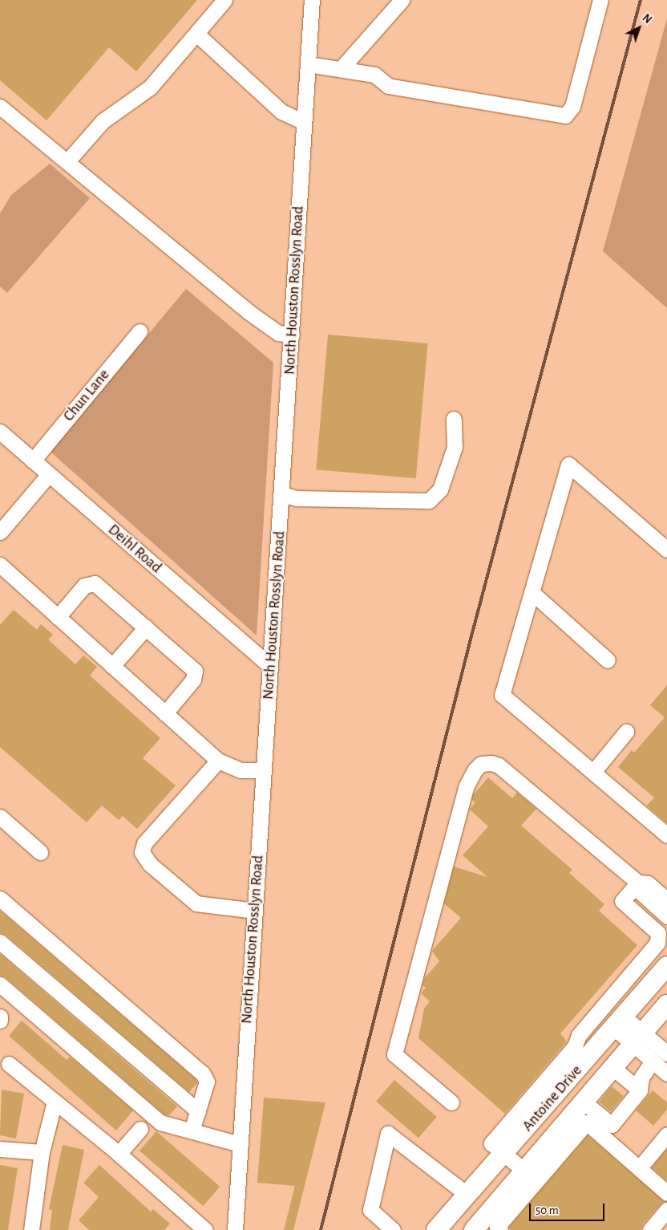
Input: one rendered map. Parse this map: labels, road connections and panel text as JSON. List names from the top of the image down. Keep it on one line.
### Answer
{"streets":{"main road":["Antoine Drive"],"street":["North Houston Rosslyn Road","Chun Lane","Deihl Road"]},"crossings":[["North Houston Rosslyn Road","Deihl Road"],["Chun Lane","Deihl Road"]],"scale_bar":"50 m","north":"top right"}
